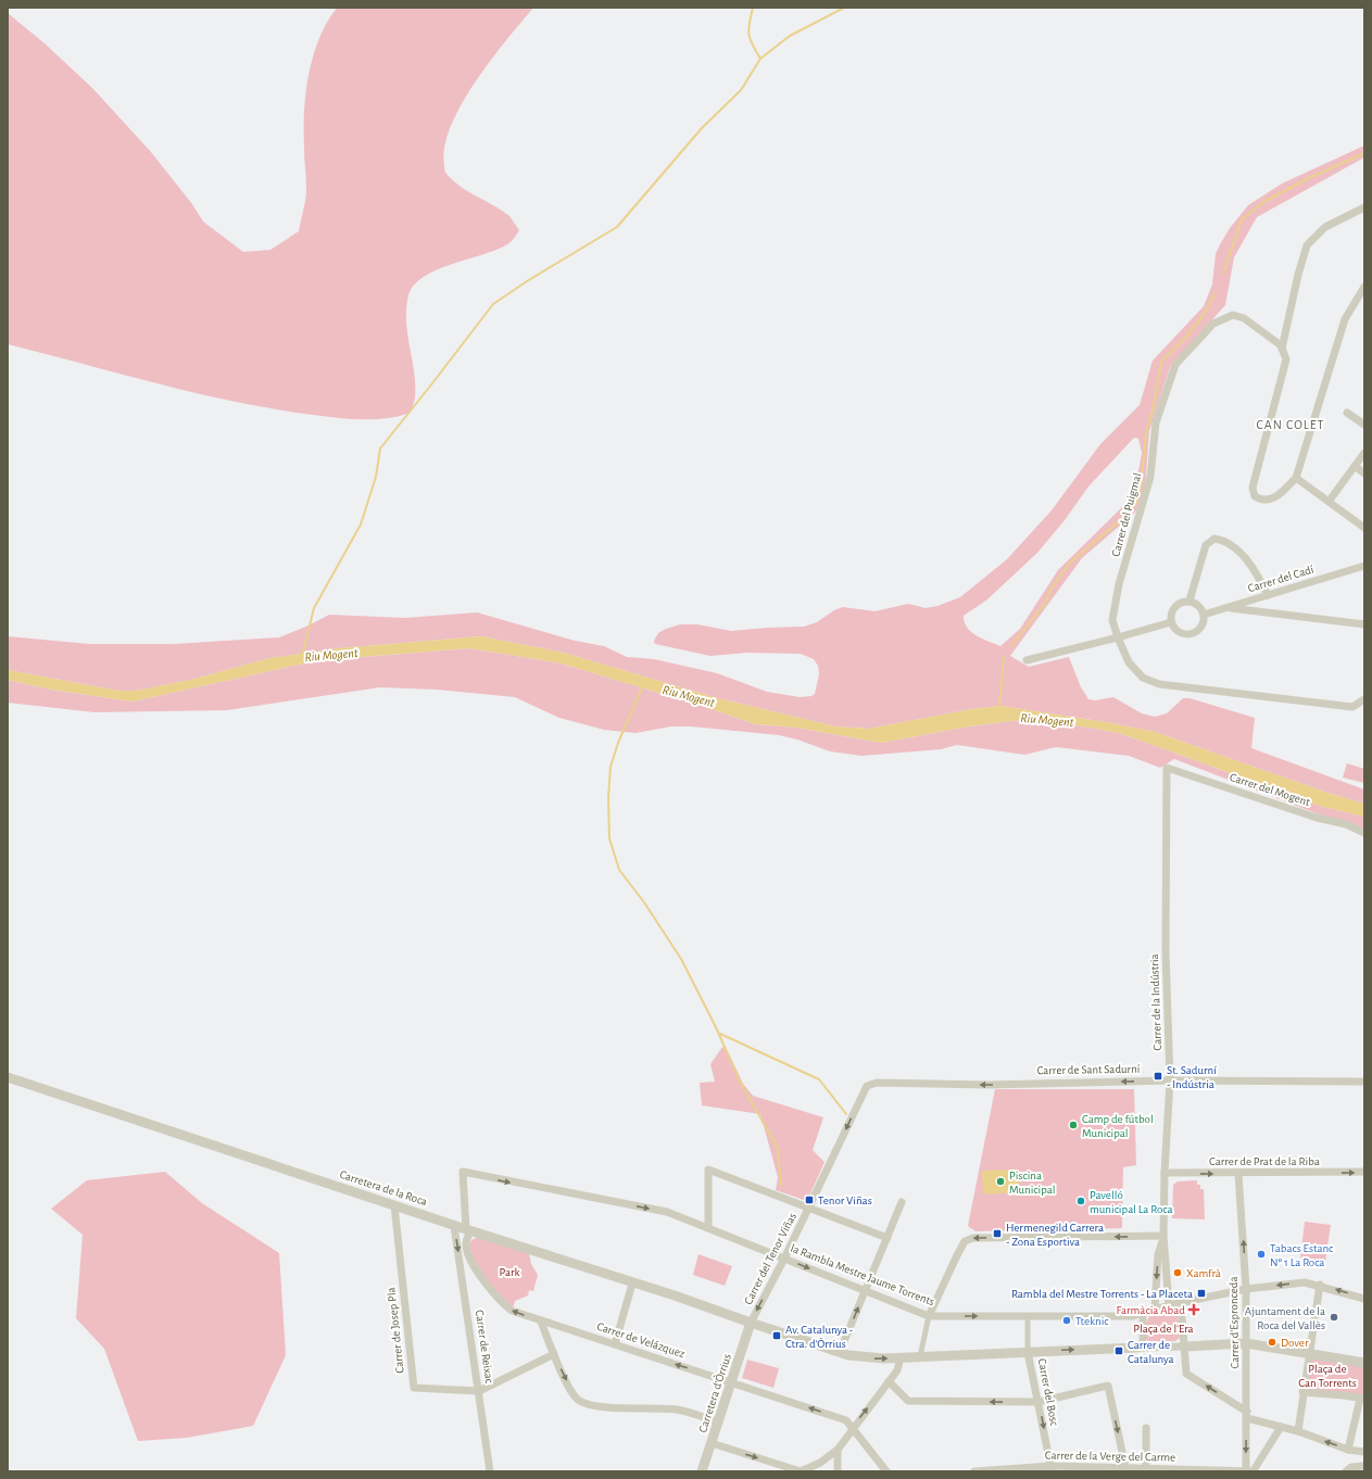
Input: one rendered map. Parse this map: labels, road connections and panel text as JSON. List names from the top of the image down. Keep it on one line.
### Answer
{"streets":{"street":["Carrer del Puigmal","Carrer del Cadí","Carrer del Mogent","Carrer de la Indústria","Carrer de Sant Sadurní","Carrer de Prat de la Riba","Carretera de la Roca","Carrer del Tenor Viñas","la Rambla Mestre Jaume Torrents","Carrer d'Espronceda","Carrer de Josep Pla","Carrer de Velázquez","Carrer de Reixac","Carrer del Bosc","Carretera d'Òrrius","Carrer de la Verge del Carme"]},"crossings":[["Carrer del Mogent","Carrer de la Indústria"],["Carrer de la Indústria","Carrer de Sant Sadurní"],["Carrer de la Indústria","Carrer de Prat de la Riba"],["Carrer de la Indústria","la Rambla Mestre Jaume Torrents"],["Carrer de Sant Sadurní","Carrer del Tenor Viñas"],["Carrer de Prat de la Riba","Carrer d'Espronceda"],["Carretera de la Roca","Carrer del Tenor Viñas"],["Carretera de la Roca","Carrer de Josep Pla"],["Carretera de la Roca","Carrer de Velázquez"],["Carretera de la Roca","Carrer de Reixac"],["Carretera de la Roca","Carretera d'Òrrius"],["Carrer del Tenor Viñas","la Rambla Mestre Jaume Torrents"],["Carrer del Tenor Viñas","Carretera d'Òrrius"],["la Rambla Mestre Jaume Torrents","Carrer d'Espronceda"],["la Rambla Mestre Jaume Torrents","Carrer de Velázquez"],["la Rambla Mestre Jaume Torrents","Carrer del Bosc"],["Carrer d'Espronceda","Carrer de la Verge del Carme"],["Carrer de Josep Pla","Carrer de Reixac"],["Carrer de Velázquez","Carretera d'Òrrius"],["Carrer del Bosc","Carrer de la Verge del Carme"]],"one_way":["Carrer de Sant Sadurní","Carrer de Prat de la Riba","Carrer del Tenor Viñas","Carrer del Bosc"],"districts":["CAN COLET"],"water":["Riu Mogent"],"parks":["Park","Plaça de l'Era","Plaça de Can Torrents"],"places":{"transit":["St. Sadurní - Indústria","Tenor Viñas","Hermenegild Carrera - Zona Esportiva","Rambla del Mestre Torrents - La Placeta","Av. Catalunya - Ctra. d'Òrrius","Carrer de Catalunya"],"other":["Camp de fútbol Municipal","Piscina Municipal","Pavelló municipal La Roca","Tabacs Estanc Nº 1 La Roca","Xamfrà","Ajuntament de la Roca del Vallès","Tteknic","Dover"],"health":["Farmàcia Abad"]}}
